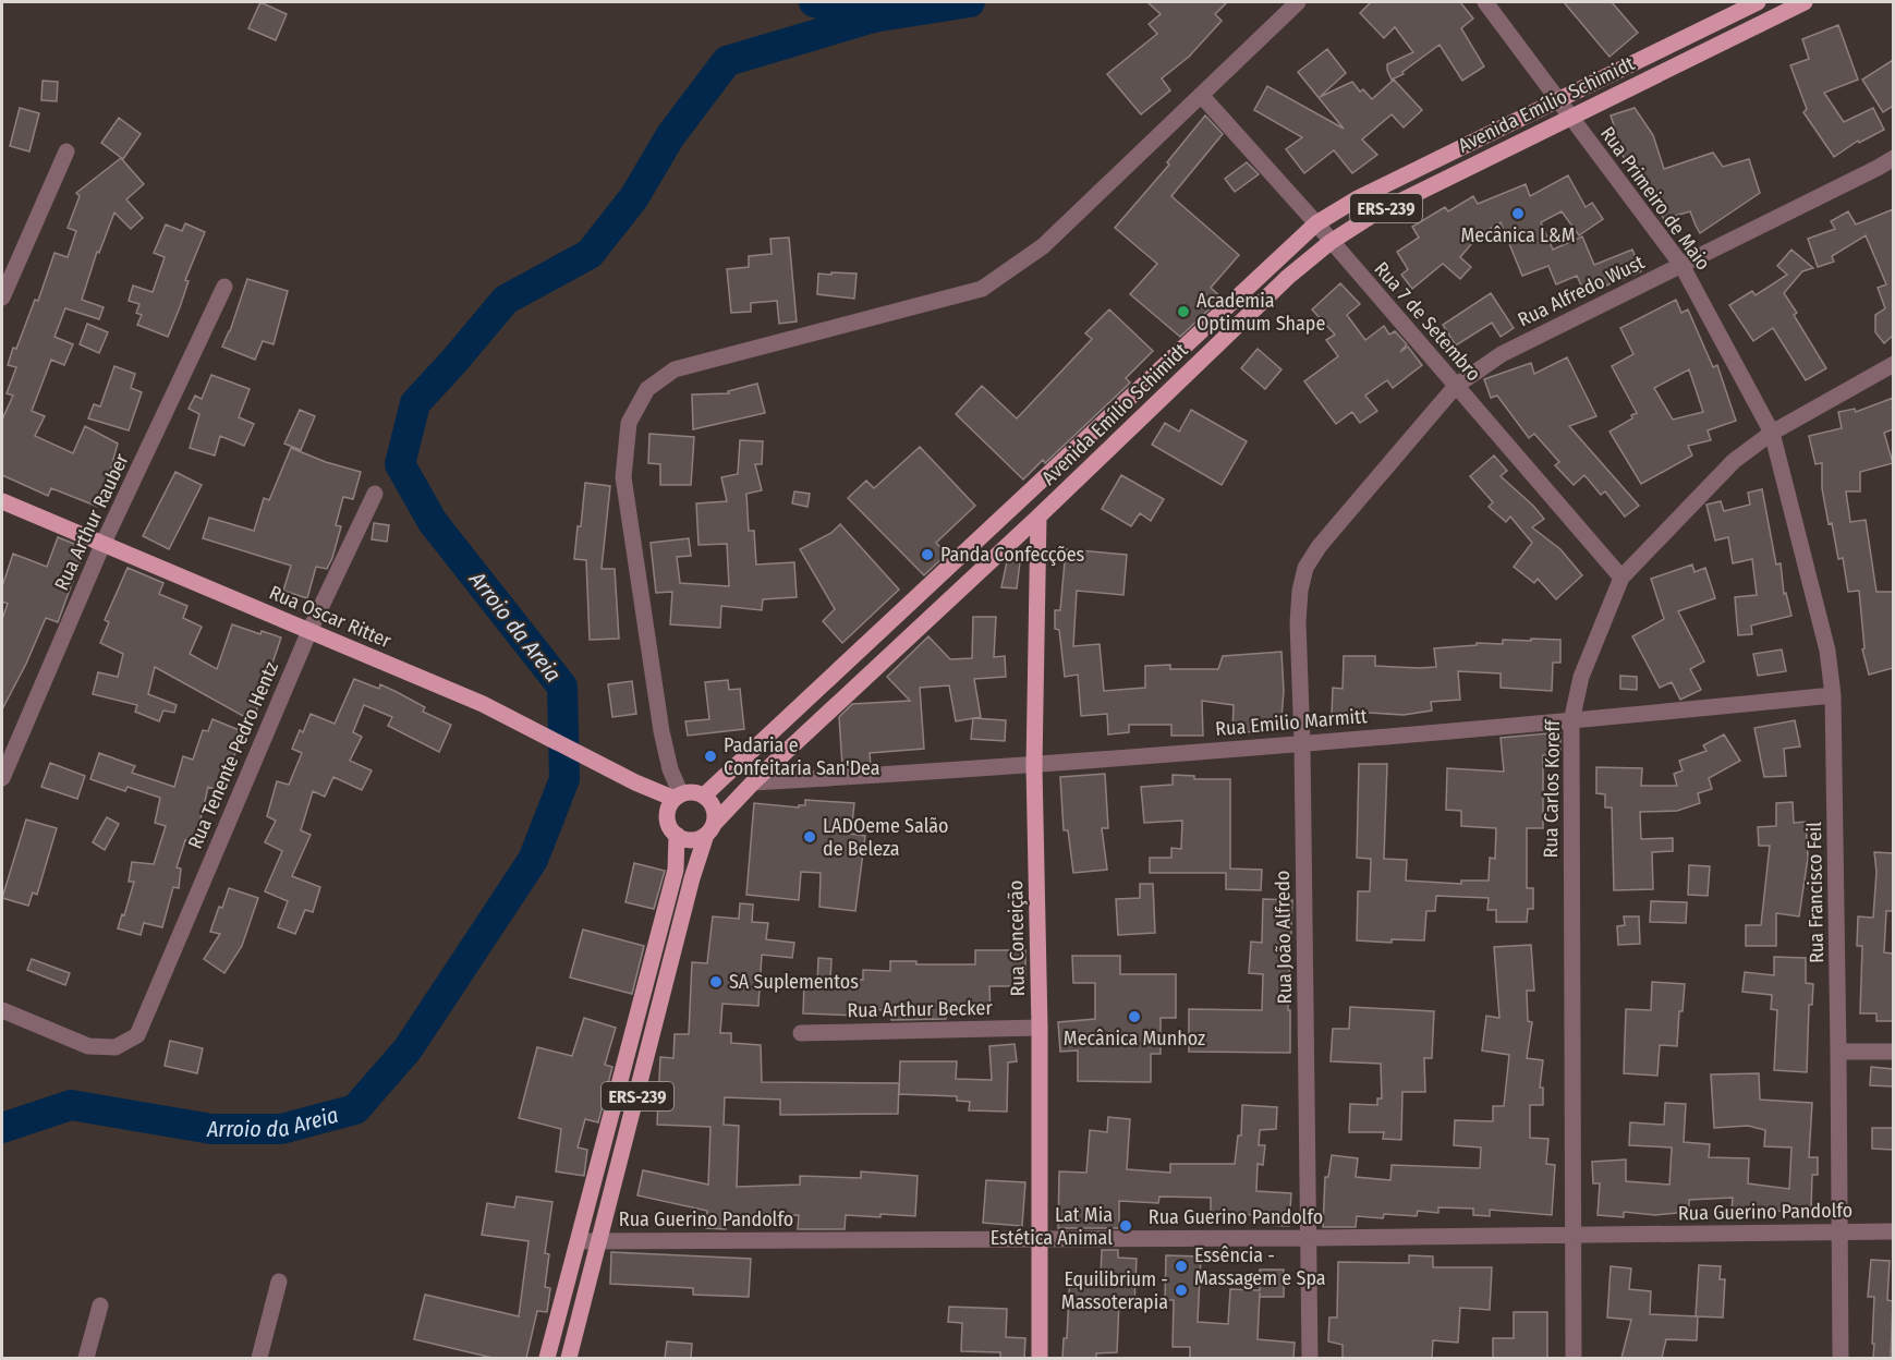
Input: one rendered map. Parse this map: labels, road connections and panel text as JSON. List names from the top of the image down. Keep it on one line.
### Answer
{"streets":{"main road":["Avenida Emílio Schimidt","ERS-239","Rua Oscar Ritter","Rua Conceição"],"street":["Rua Primeiro de Maio","Rua Alfredo Wust","Rua 7 de Setembro","Rua Arthur Rauber","Rua Emilio Marmitt","Rua Tenente Pedro Hentz","Rua Carlos Koreff","Rua Francisco Feil","Rua João Alfredo","Rua Arthur Becker","Rua Guerino Pandolfo"]},"crossings":[["Avenida Emílio Schimidt","Rua Primeiro de Maio"],["Avenida Emílio Schimidt","ERS-239"],["Avenida Emílio Schimidt","Rua 7 de Setembro"],["Avenida Emílio Schimidt","Rua Oscar Ritter"],["Avenida Emílio Schimidt","Rua Emilio Marmitt"],["Avenida Emílio Schimidt","Rua Conceição"],["Rua Primeiro de Maio","Rua Alfredo Wust"],["Rua Primeiro de Maio","Rua Carlos Koreff"],["Rua Primeiro de Maio","Rua Francisco Feil"],["ERS-239","Rua Oscar Ritter"],["ERS-239","Rua Guerino Pandolfo"],["Rua Alfredo Wust","Rua 7 de Setembro"],["Rua Alfredo Wust","Rua João Alfredo"],["Rua 7 de Setembro","Rua Carlos Koreff"],["Rua Arthur Rauber","Rua Oscar Ritter"],["Rua Oscar Ritter","Rua Tenente Pedro Hentz"],["Rua Emilio Marmitt","Rua Carlos Koreff"],["Rua Emilio Marmitt","Rua Francisco Feil"],["Rua Emilio Marmitt","Rua João Alfredo"],["Rua Emilio Marmitt","Rua Conceição"],["Rua Carlos Koreff","Rua Francisco Feil"],["Rua Carlos Koreff","Rua Guerino Pandolfo"],["Rua Francisco Feil","Rua Guerino Pandolfo"],["Rua João Alfredo","Rua Guerino Pandolfo"],["Rua Conceição","Rua Arthur Becker"],["Rua Conceição","Rua Guerino Pandolfo"]],"water":["Arroio da Areia"],"places":["Mecânica L&M","Academia Optimum Shape","Panda Confecções","Padaria e Confeitaria San'Dea","LADOeme Salão de Beleza","SA Suplementos","Mecânica Munhoz","Lat Mia Estética Animal","Essência - Massagem e Spa","Equilibrium - Massoterapia"]}
